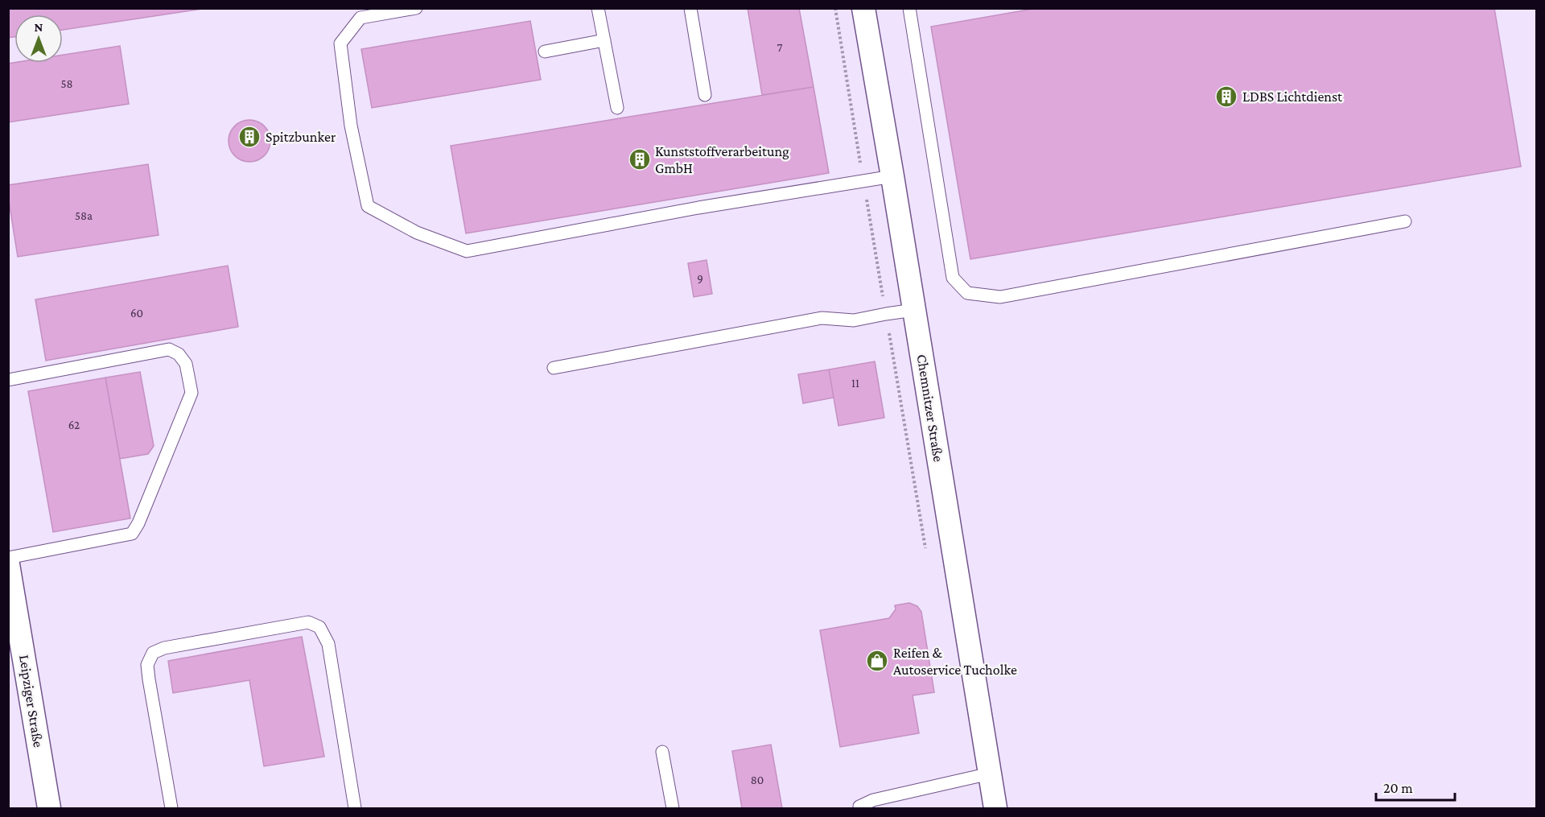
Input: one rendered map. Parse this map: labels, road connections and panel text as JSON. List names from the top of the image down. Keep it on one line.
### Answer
{"streets":{"street":["Chemnitzer Straße","Leipziger Straße"]},"places":{"building":["LDBS Lichtdienst","Spitzbunker","Kunststoffverarbeitung GmbH"],"shop":["Reifen & Autoservice Tucholke"]},"house_numbers":["7","58","58a","9","60","11","62","80"],"scale_bar":"20 m","north":"top"}
